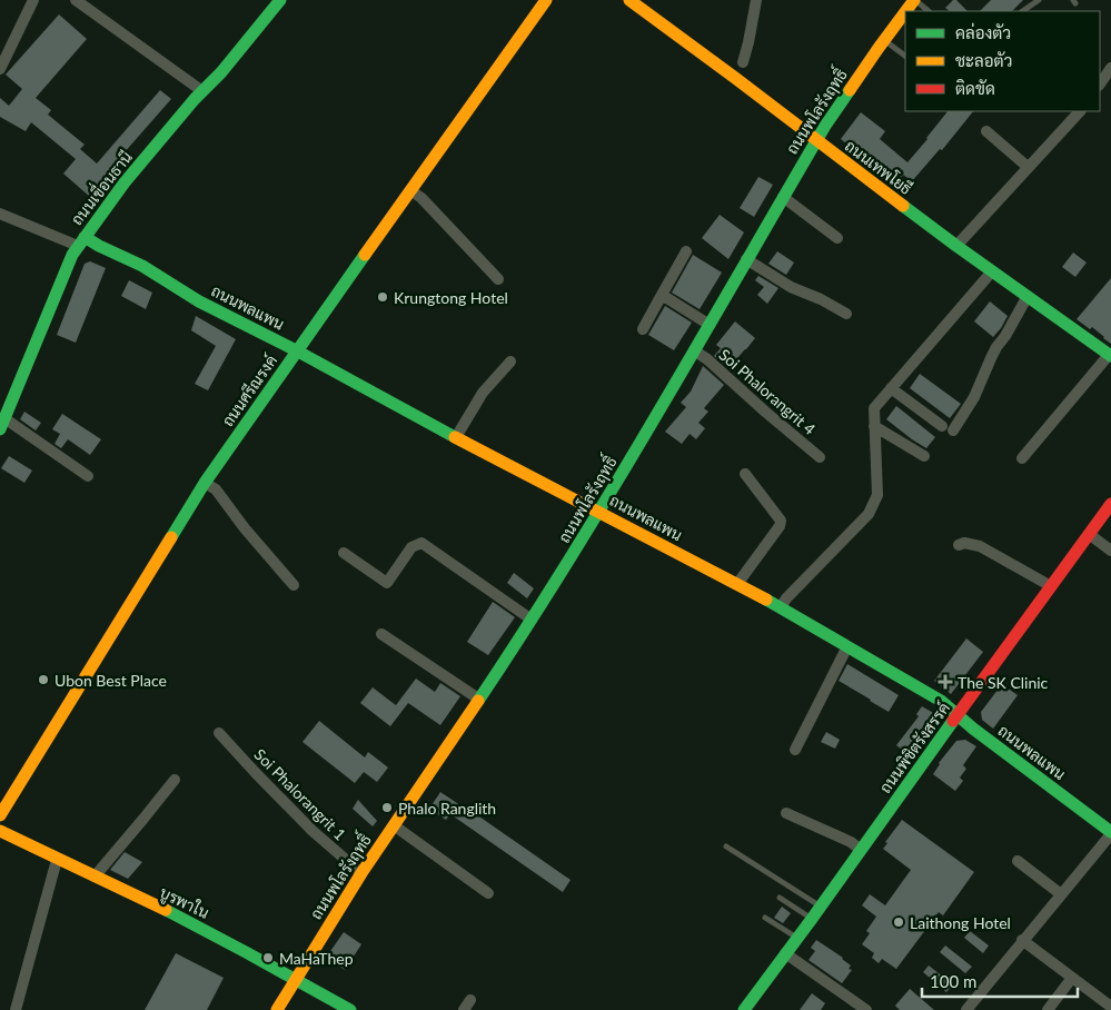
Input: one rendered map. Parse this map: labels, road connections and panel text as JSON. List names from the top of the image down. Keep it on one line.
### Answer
{"streets":{"street":["ถนนพโลรังฤทธิ์","ถนนเทพโยธี","ถนนเขื่อนธานี","ถนนพลแพน","ถนนศรีณรงค์","Soi Phalorangrit 4","ถนนพิชิตรังสรรค์","Soi Phalorangrit 1","บูรพาใน"]},"crossings":[["ถนนพโลรังฤทธิ์","ถนนเทพโยธี"],["ถนนพโลรังฤทธิ์","ถนนพลแพน"],["ถนนพโลรังฤทธิ์","Soi Phalorangrit 4"],["ถนนพโลรังฤทธิ์","Soi Phalorangrit 1"],["ถนนพโลรังฤทธิ์","บูรพาใน"],["ถนนเขื่อนธานี","ถนนพลแพน"],["ถนนพลแพน","ถนนศรีณรงค์"],["ถนนพลแพน","ถนนพิชิตรังสรรค์"]],"places":{"other":["Krungtong Hotel","Ubon Best Place","Phalo Ranglith","Laithong Hotel","MaHaThep"],"health":["The SK Clinic"]},"legend":["คล่องตัว","ชะลอตัว","ติดขัด"],"scale_bar":"100 m"}
